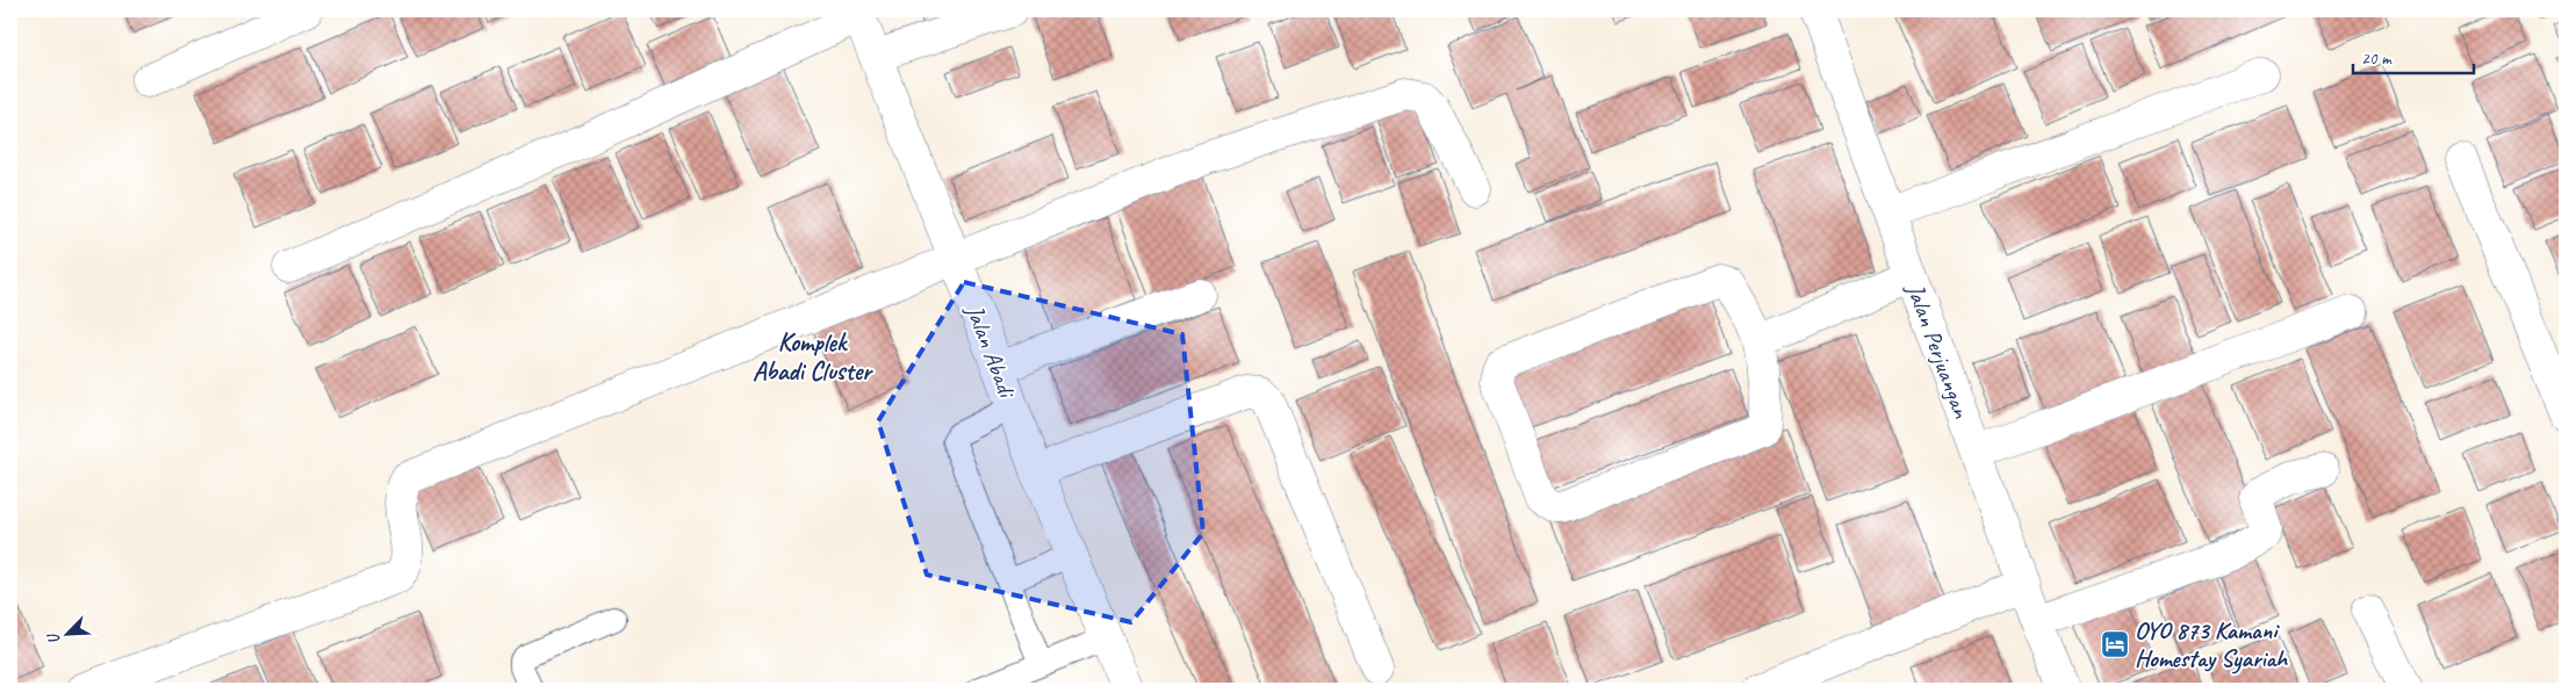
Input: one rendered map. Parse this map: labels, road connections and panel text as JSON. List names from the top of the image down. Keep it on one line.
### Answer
{"streets":{"street":["Jalan Abadi","Jalan Perjuangan"]},"districts":["Komplek Abadi Cluster"],"places":{"hotel":["OYO 873 Kamani Homestay Syariah"]},"scale_bar":"20 m","north":"bottom left"}
